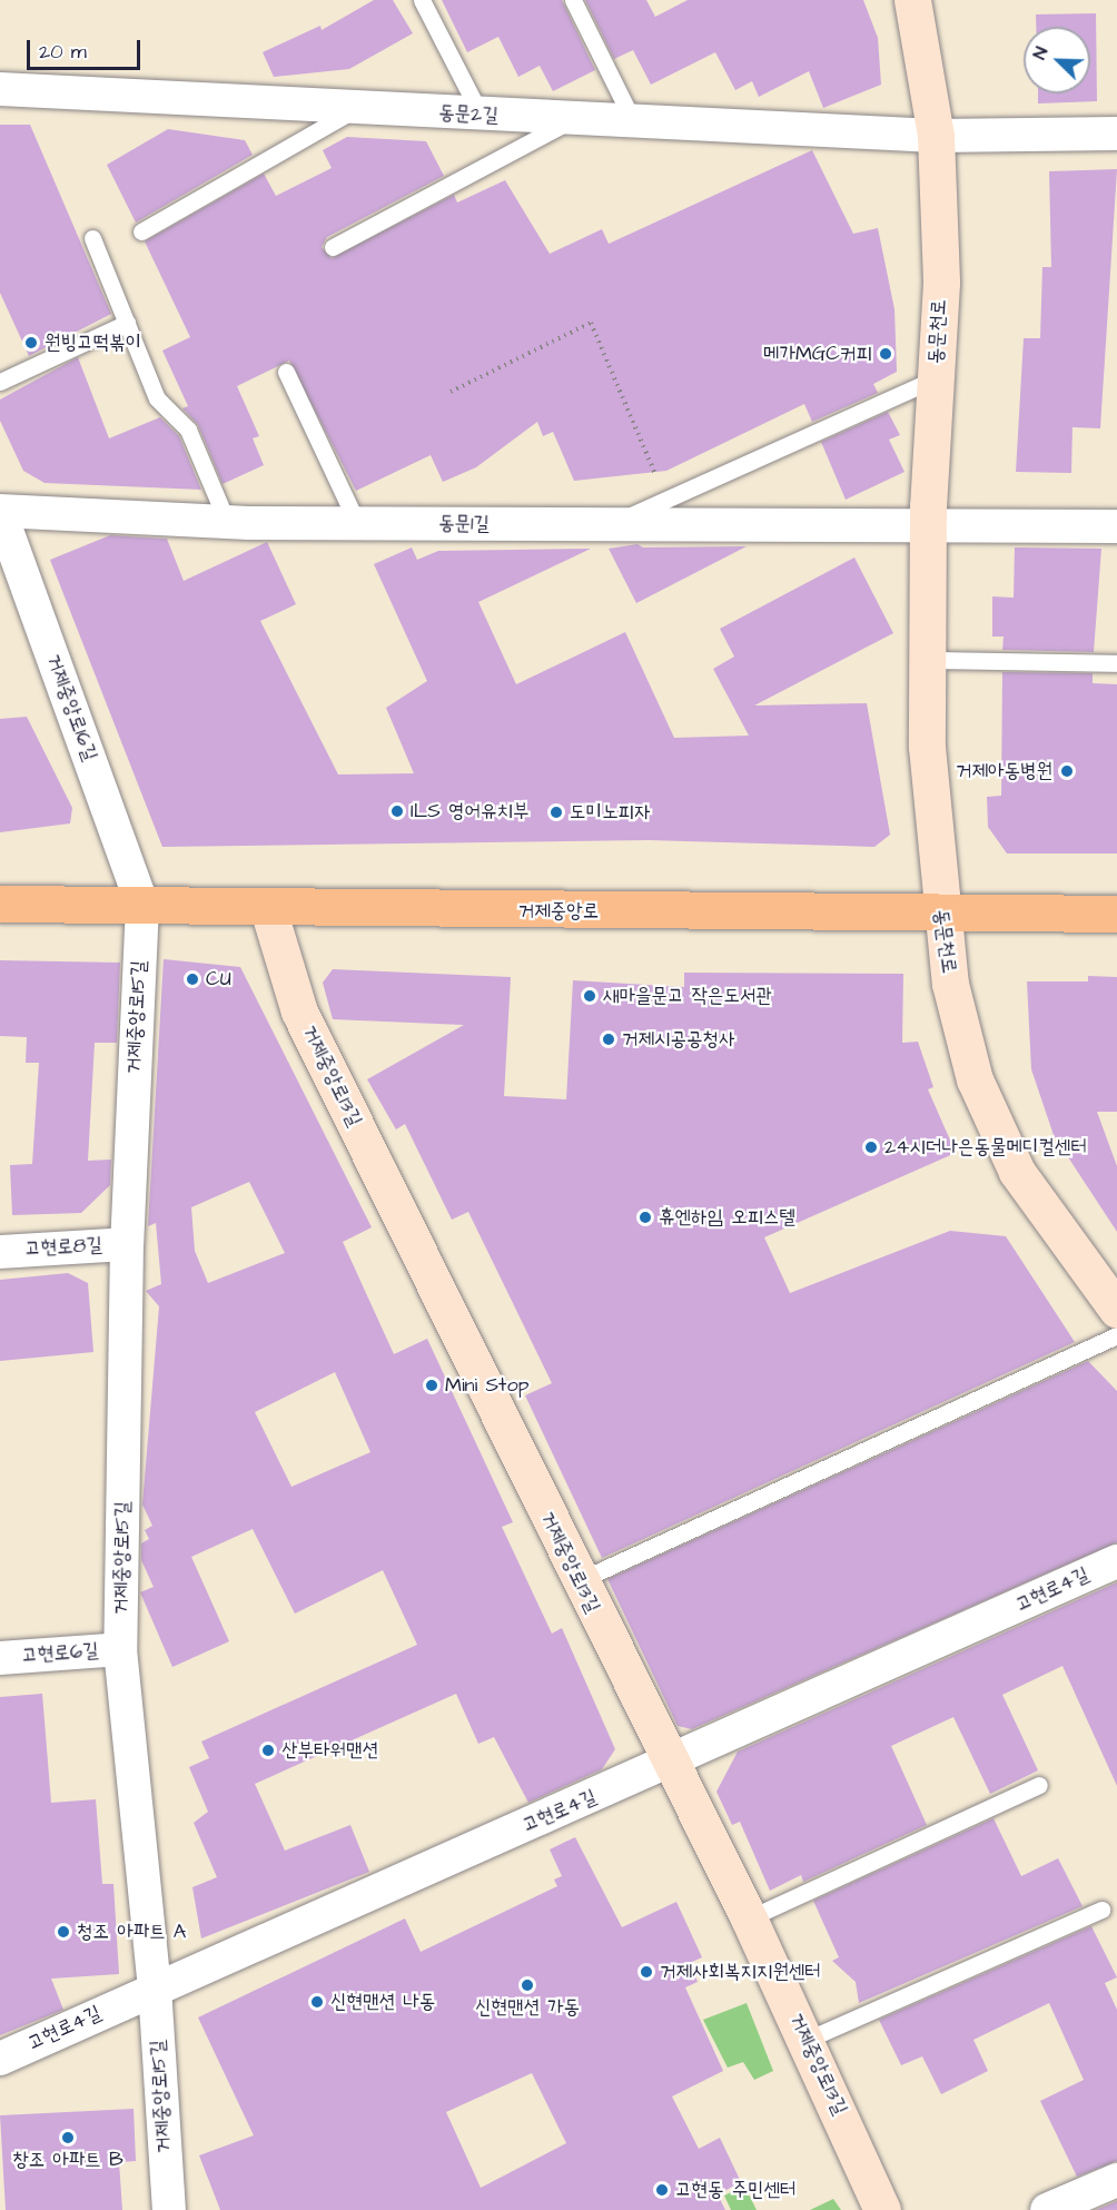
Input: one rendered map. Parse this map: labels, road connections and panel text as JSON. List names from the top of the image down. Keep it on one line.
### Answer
{"streets":{"main road":["거제중앙로"],"street":["동문2길","동문천로","동문1길","거제중앙로16길","거제중앙로15길","거제중앙로13길","고현로8길","고현로4길","고현로6길"]},"crossings":[["동문2길","동문천로"],["동문천로","동문1길"],["동문천로","거제중앙로"],["동문1길","거제중앙로16길"],["거제중앙로16길","거제중앙로"],["거제중앙로16길","거제중앙로15길"],["거제중앙로","거제중앙로15길"],["거제중앙로","거제중앙로13길"],["거제중앙로15길","고현로8길"],["거제중앙로15길","고현로4길"],["거제중앙로15길","고현로6길"],["거제중앙로13길","고현로4길"]],"places":["원빙고떡볶이","메가MGC커피","거제아동병원","ILS 영어유치부","도미노피자","CU","새마을문고 작은도서관","거제시공공청사","24시더나은동물메디컬센터","휴엔하임 오피스텔","Mini Stop","산부타워맨션","청조 아파트 A","거제사회복지지원센터","신현맨션 가동","신현맨션 나동","창조 아파트 B","고현동 주민센터"],"scale_bar":"20 m","north":"top left"}
